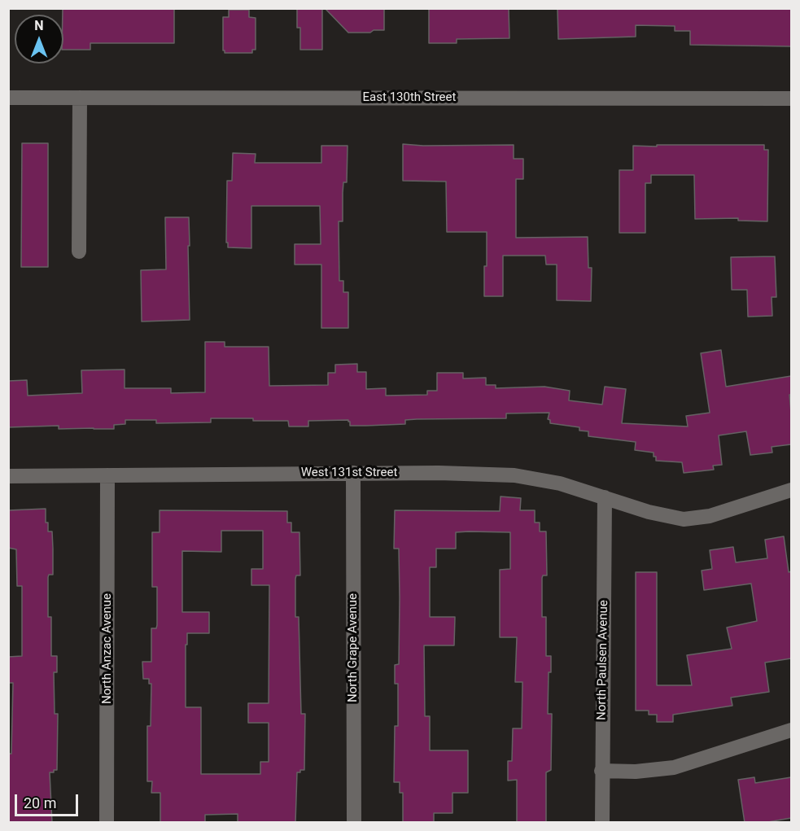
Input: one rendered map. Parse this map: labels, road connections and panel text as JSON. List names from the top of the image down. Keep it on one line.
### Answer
{"streets":{"street":["East 130th Street","West 131st Street","North Grape Avenue","North Anzac Avenue","North Paulsen Avenue"]},"crossings":[["West 131st Street","North Grape Avenue"],["West 131st Street","North Anzac Avenue"],["West 131st Street","North Paulsen Avenue"]],"scale_bar":"20 m","north":"top"}
